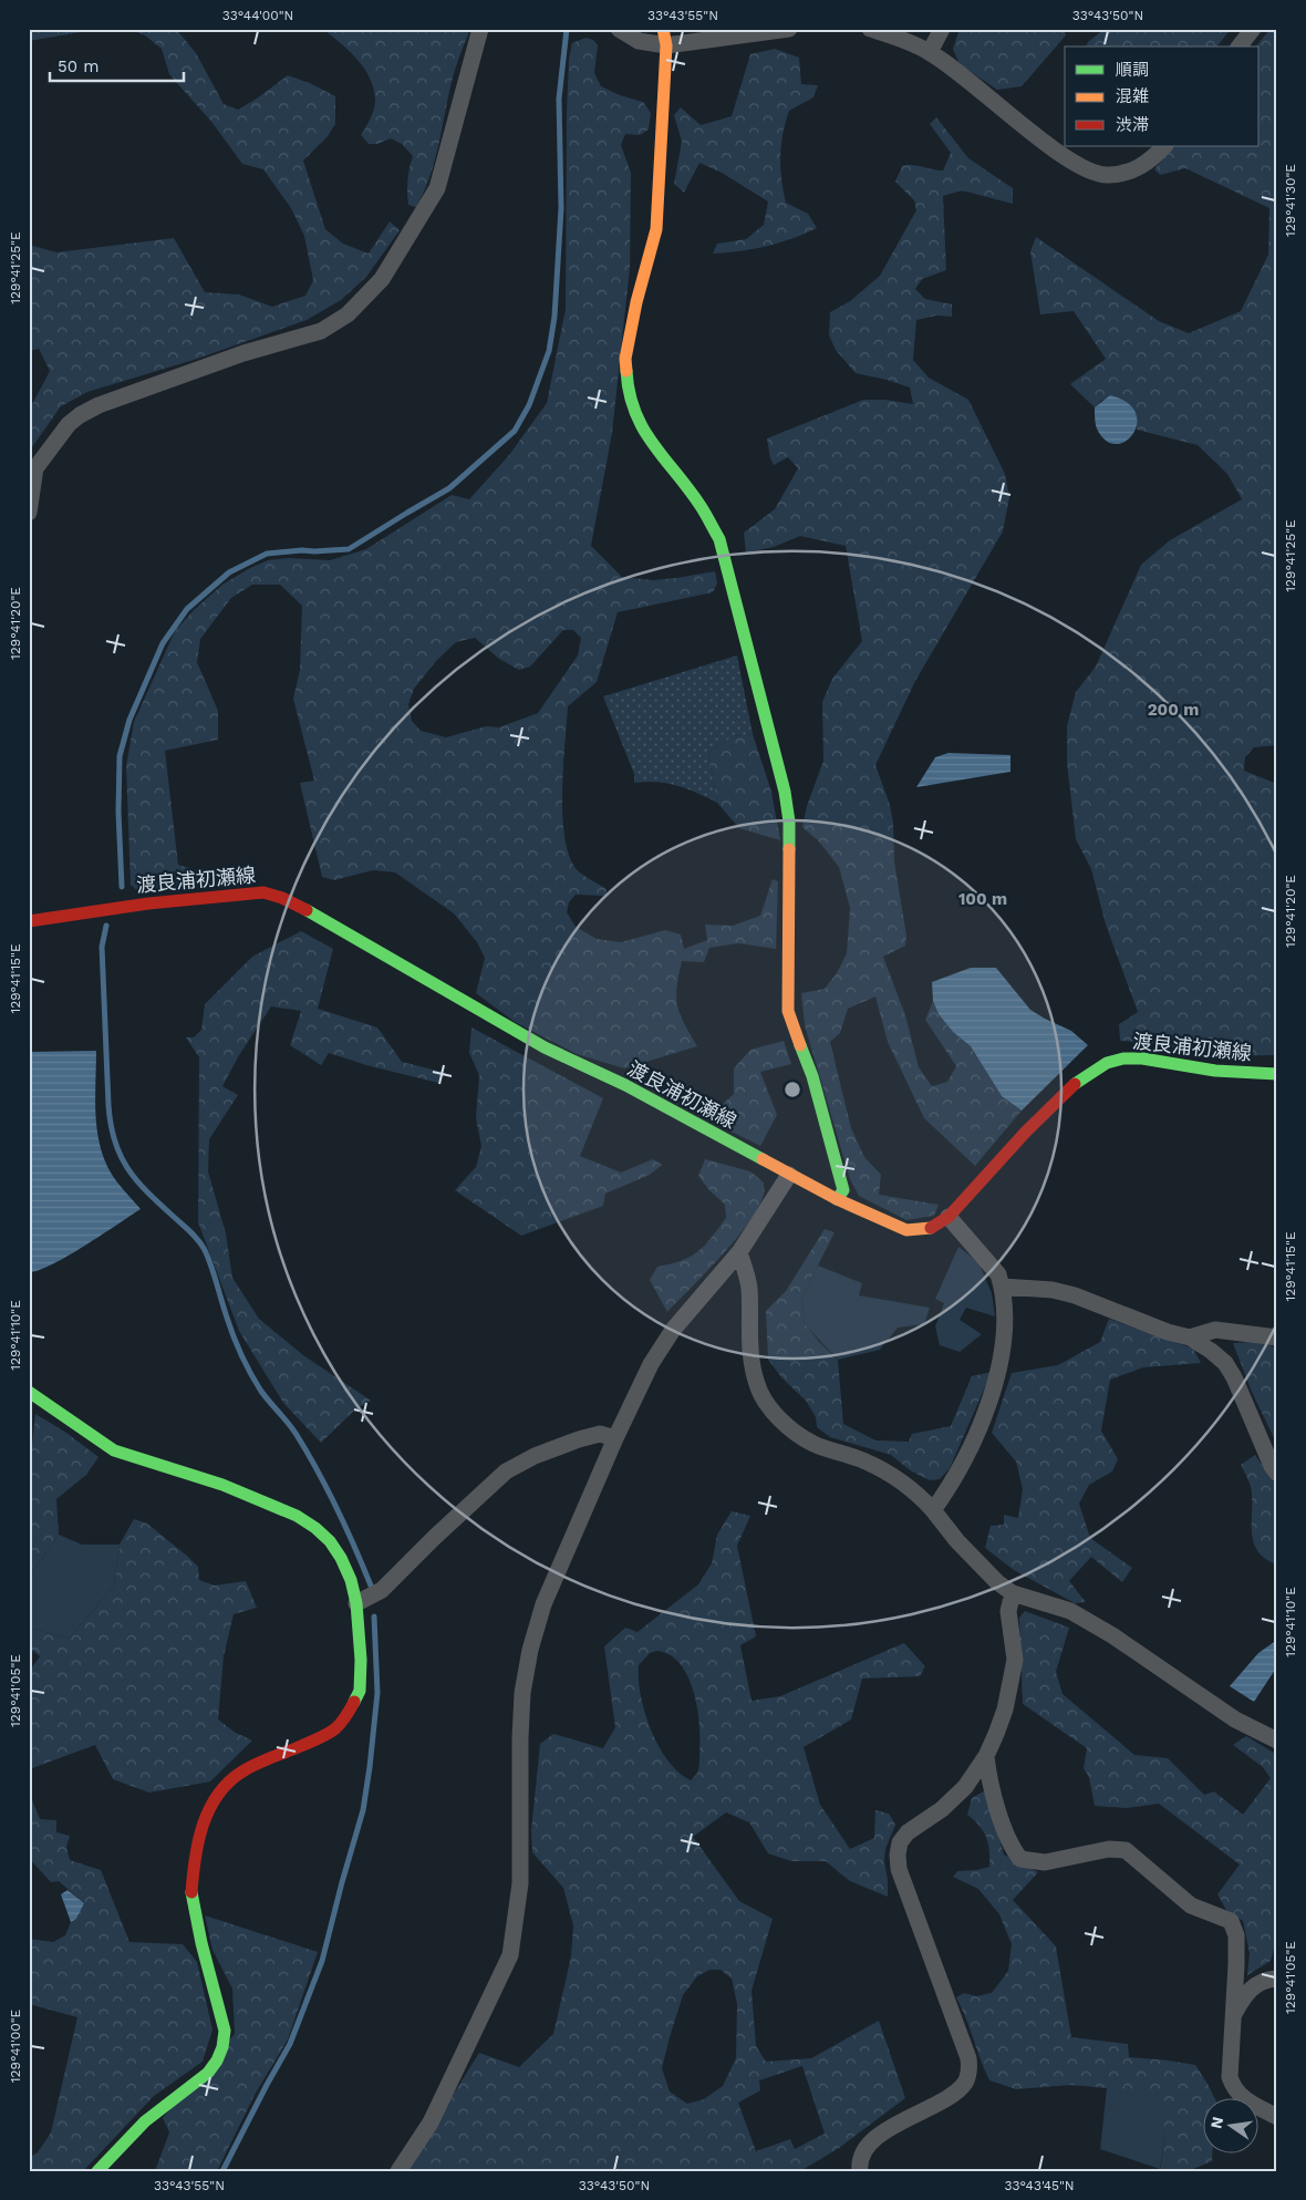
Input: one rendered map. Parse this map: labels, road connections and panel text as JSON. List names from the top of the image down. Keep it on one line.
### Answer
{"streets":{"street":["渡良浦初瀬線"]},"legend":["順調","混雑","渋滞"],"scale_bar":"50 m","north":"left","coordinates":["33°44'00\"N","33°43'55\"N","33°43'50\"N","129°41'30\"E","129°41'25\"E","129°41'20\"E","129°41'15\"E","129°41'10\"E","129°41'05\"E","129°41'00\"E","33°43'45\"N"],"rings":["200 m","100 m"]}
